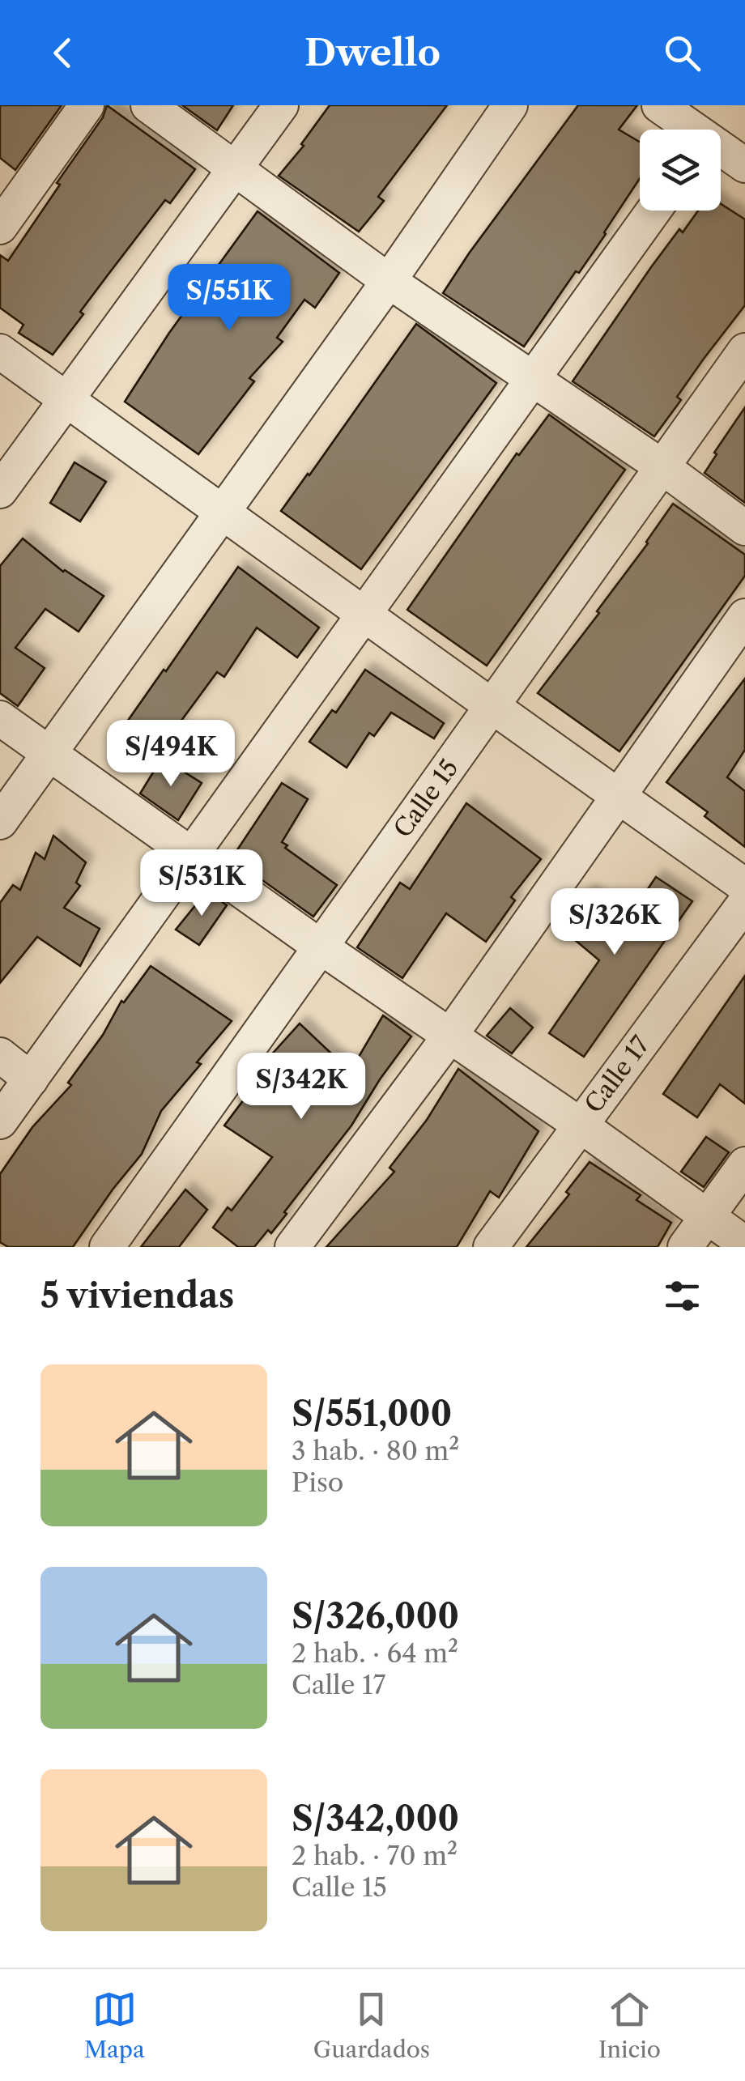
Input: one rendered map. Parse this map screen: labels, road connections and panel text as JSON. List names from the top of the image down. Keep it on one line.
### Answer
{"streets":{"street":["Calle 15","Calle 17"]},"page":{"header":"Dwello","price":["S/551K","S/494K","S/531K","S/326K","S/342K"],"heading":"5 viviendas","list":[{"name":"S/551,000","note":"3 hab. · 80 m² · Piso"},{"name":"S/326,000","note":"2 hab. · 64 m² · Calle 17"},{"name":"S/342,000","note":"2 hab. · 70 m² · Calle 15"}],"tabs":["Mapa","Guardados","Inicio"]}}
